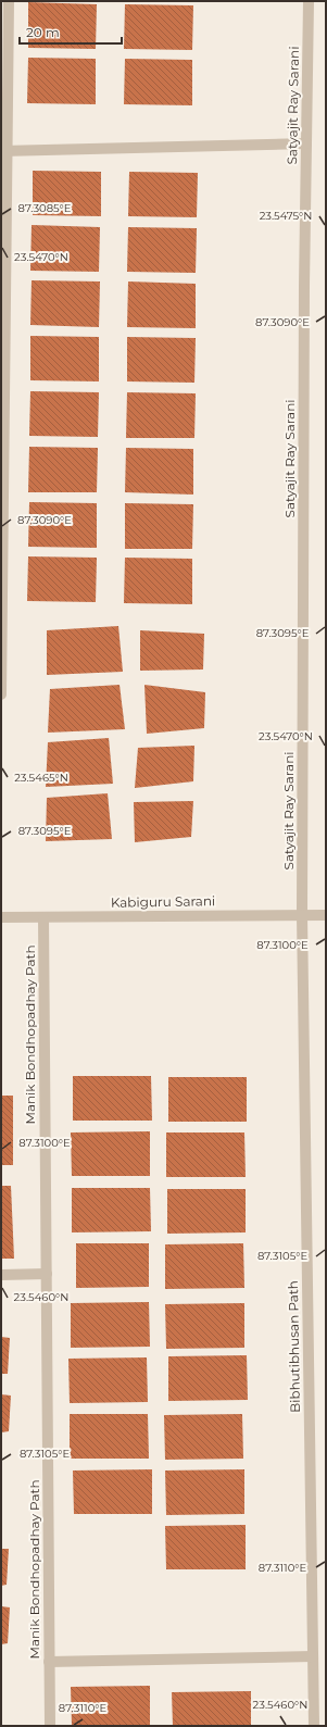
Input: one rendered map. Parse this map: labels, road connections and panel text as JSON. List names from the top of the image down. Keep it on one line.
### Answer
{"streets":{"street":["Satyajit Ray Sarani","Kabiguru Sarani","Manik Bondhopadhay Path","Bibhutibhusan Path"]},"crossings":[["Satyajit Ray Sarani","Kabiguru Sarani"],["Satyajit Ray Sarani","Bibhutibhusan Path"],["Kabiguru Sarani","Manik Bondhopadhay Path"],["Kabiguru Sarani","Bibhutibhusan Path"]],"scale_bar":"20 m","coordinates":["87.3085°E","23.5475°N","23.5470°N","87.3090°E","87.3095°E","23.5465°N","87.3100°E","87.3105°E","23.5460°N","87.3110°E"]}
